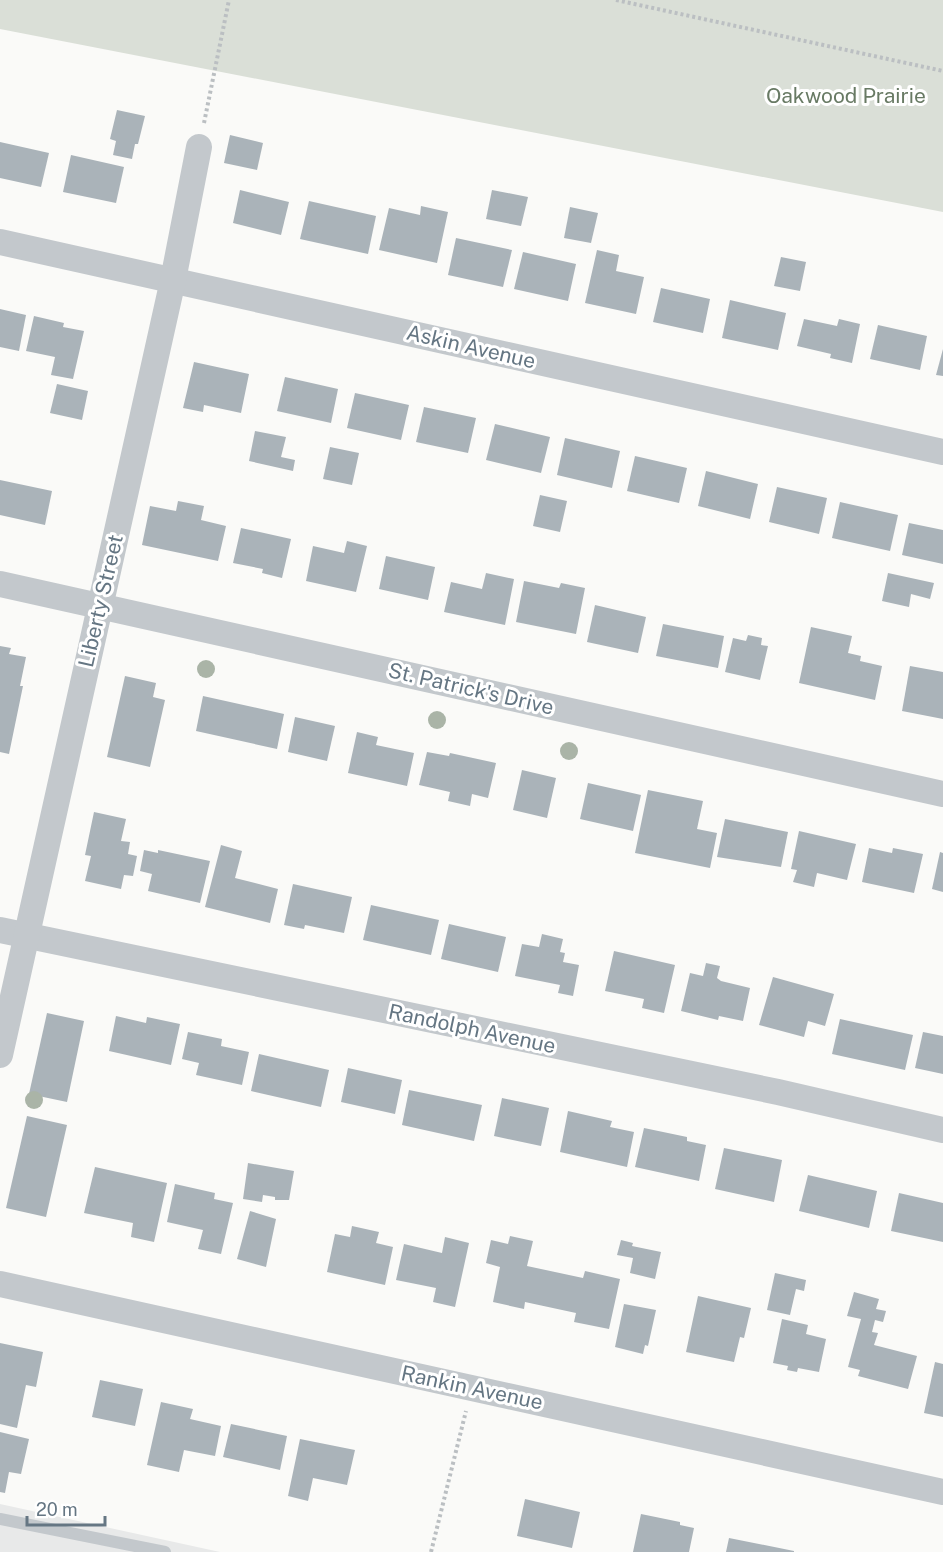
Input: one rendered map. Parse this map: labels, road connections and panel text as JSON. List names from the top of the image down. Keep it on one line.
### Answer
{"streets":{"street":["Askin Avenue","Liberty Street","St. Patrick's Drive","Randolph Avenue","Rankin Avenue"]},"crossings":[["Askin Avenue","Liberty Street"],["Liberty Street","St. Patrick's Drive"],["Liberty Street","Randolph Avenue"]],"parks":["Oakwood Prairie"],"scale_bar":"20 m"}
